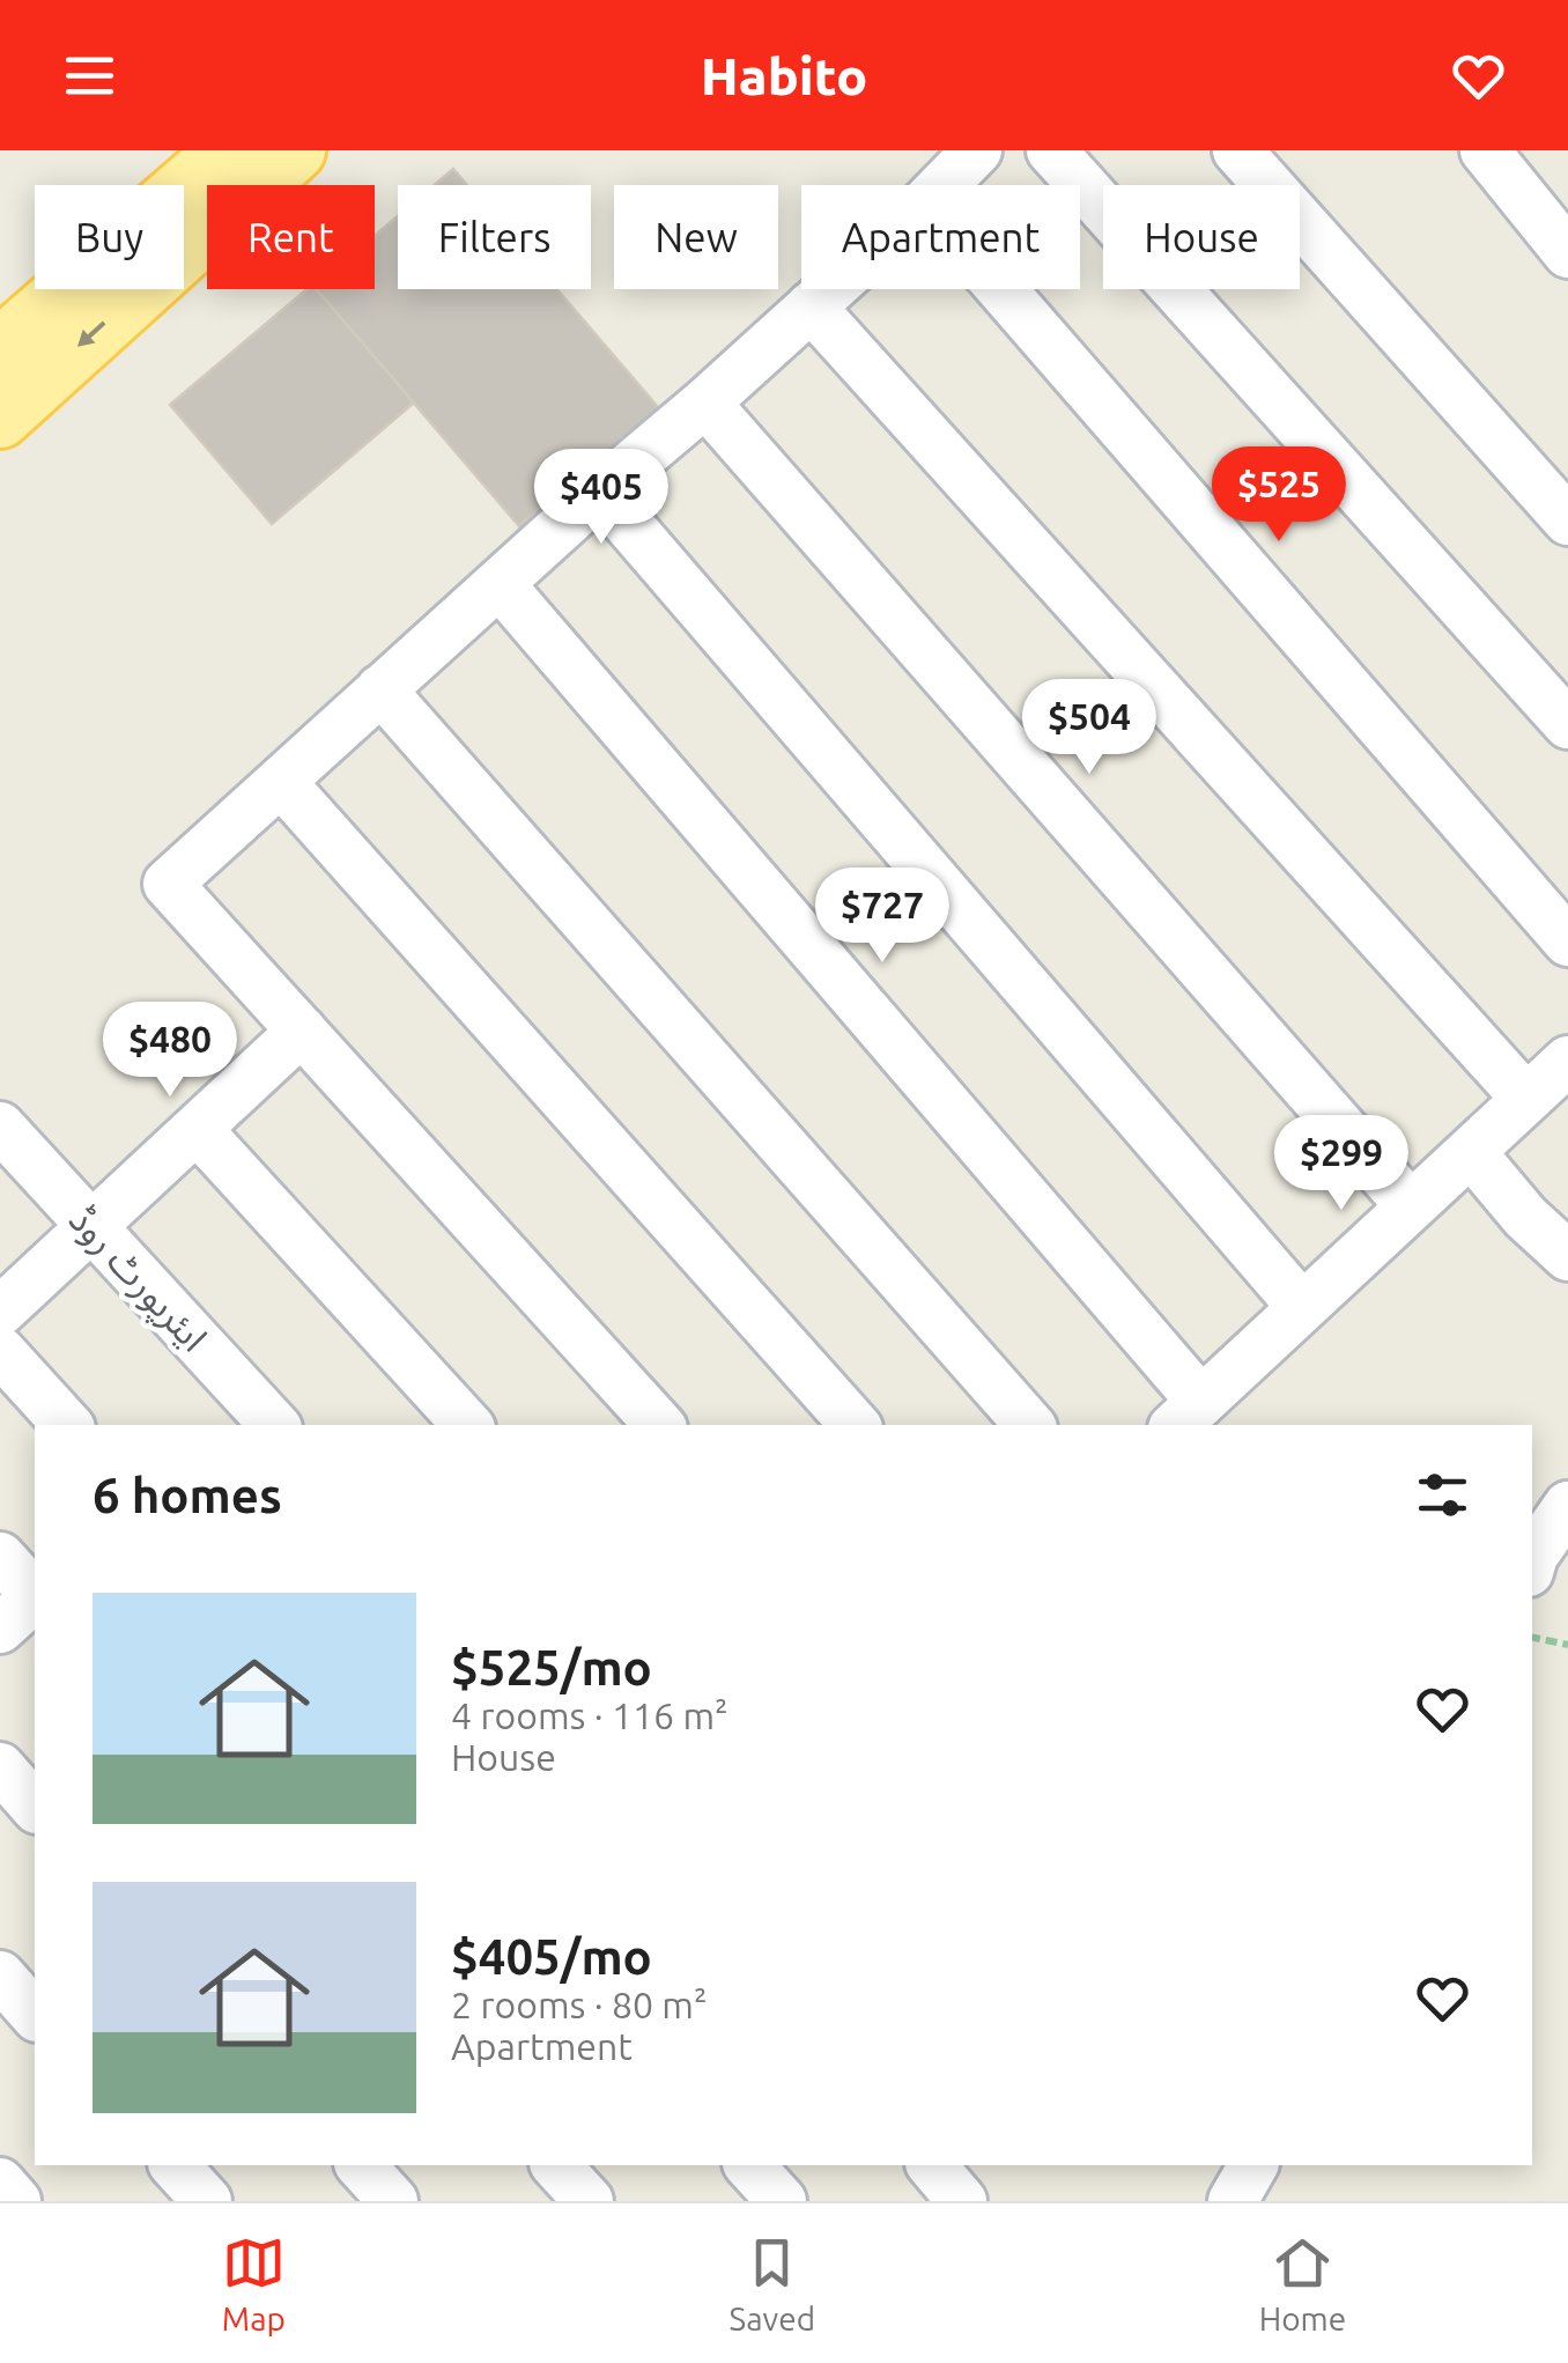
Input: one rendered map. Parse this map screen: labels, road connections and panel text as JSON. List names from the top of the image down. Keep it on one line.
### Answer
{"streets":{"street":["ایئرپورٹ روڈ"]},"page":{"header":"Habito","chip":["Buy","Rent","Filters","New","Apartment","House"],"price":["$525","$405","$504","$727","$480","$299"],"heading":"6 homes","list":[{"name":"$525/mo","note":"4 rooms · 116 m² · House"},{"name":"$405/mo","note":"2 rooms · 80 m² · Apartment"}],"tabs":["Map","Saved","Home"]}}
